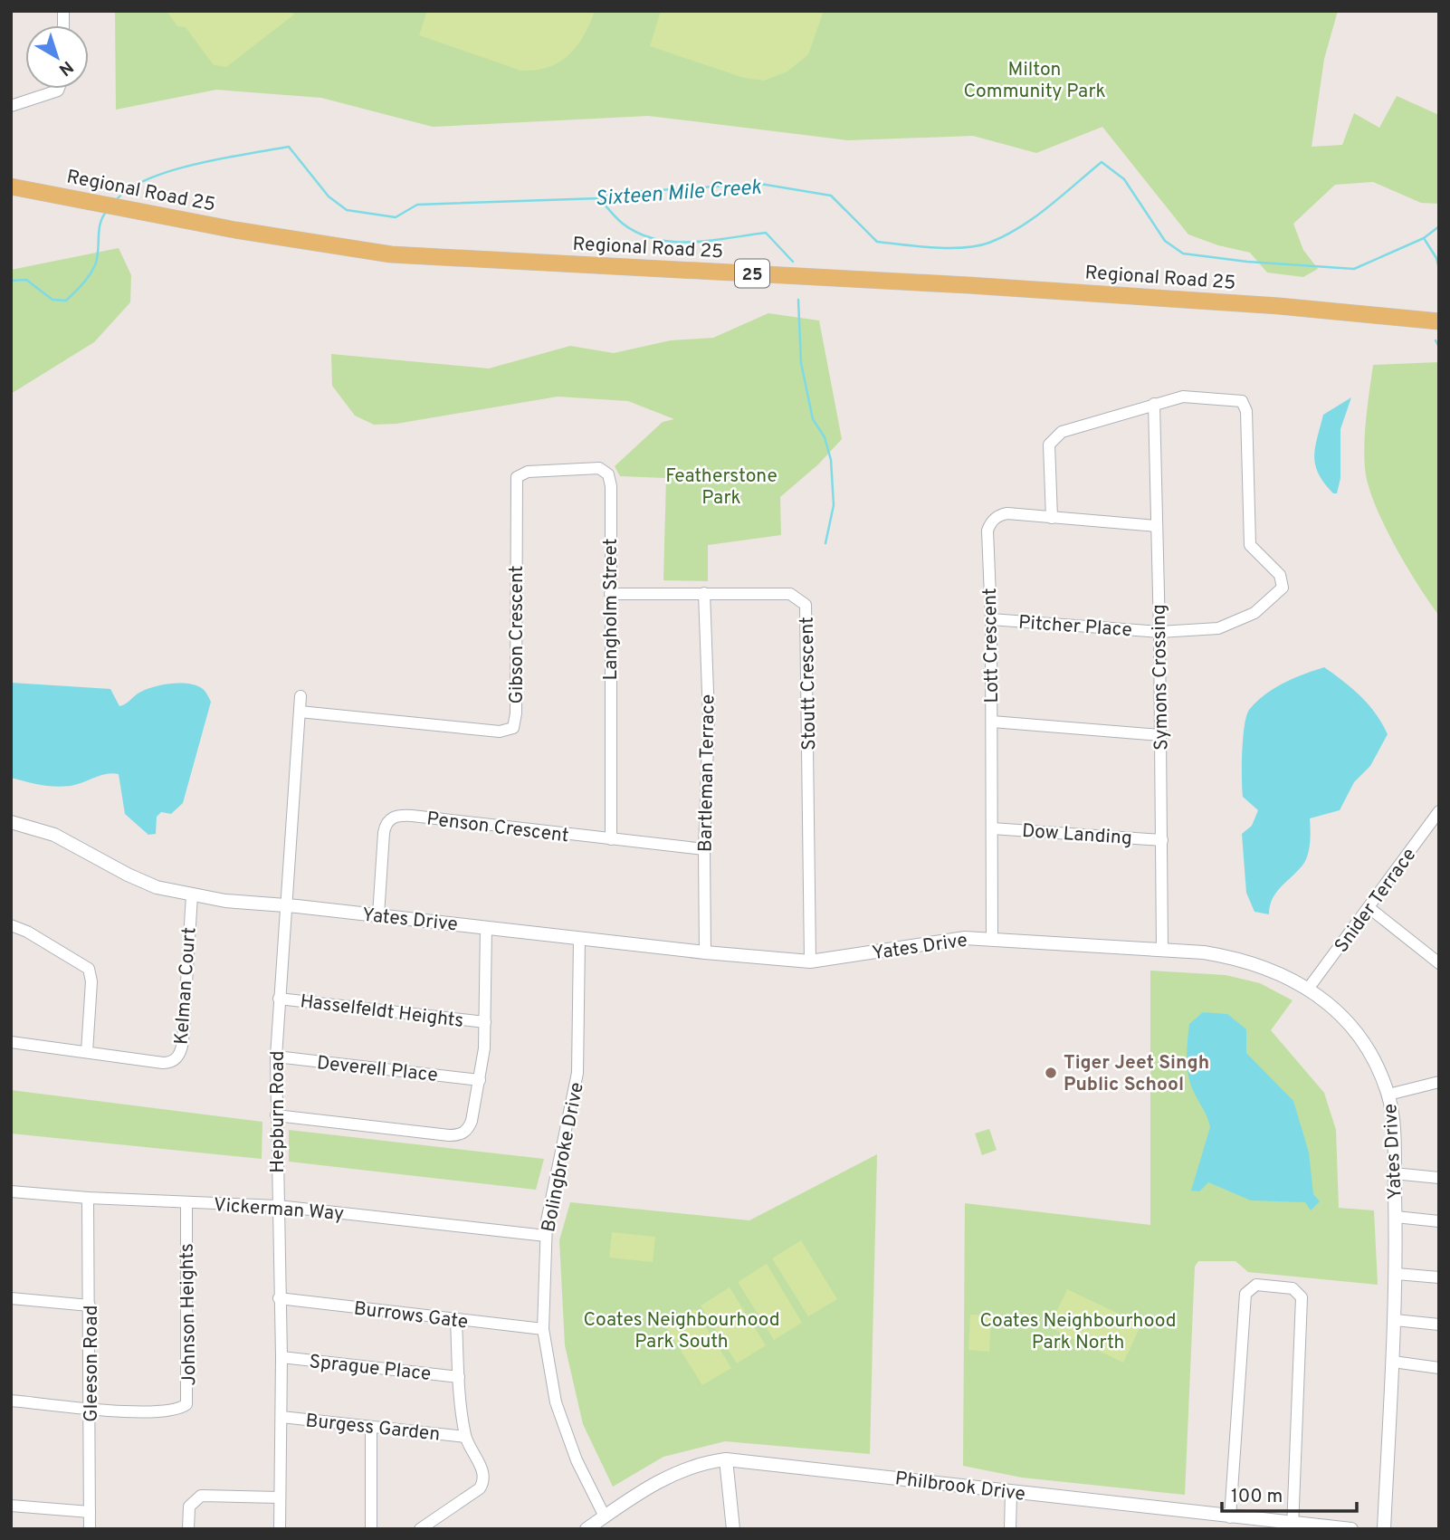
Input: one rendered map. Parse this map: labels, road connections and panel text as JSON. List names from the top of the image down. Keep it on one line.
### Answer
{"streets":{"main road":["Regional Road 25","25"],"street":["Langholm Street","Pitcher Place","Gibson Crescent","Lott Crescent","Symons Crossing","Stoutt Crescent","Bartleman Terrace","Penson Crescent","Dow Landing","Snider Terrace","Yates Drive","Kelman Court","Hasselfeldt Heights","Deverell Place","Hepburn Road","Bolingbroke Drive","Vickerman Way","Johnson Heights","Burrows Gate","Gleeson Road","Sprague Place","Burgess Garden","Philbrook Drive"]},"crossings":[["Langholm Street","Gibson Crescent"],["Langholm Street","Stoutt Crescent"],["Langholm Street","Penson Crescent"],["Pitcher Place","Lott Crescent"],["Pitcher Place","Symons Crossing"],["Gibson Crescent","Hepburn Road"],["Lott Crescent","Symons Crossing"],["Lott Crescent","Dow Landing"],["Lott Crescent","Yates Drive"],["Symons Crossing","Dow Landing"],["Symons Crossing","Yates Drive"],["Stoutt Crescent","Bartleman Terrace"],["Stoutt Crescent","Yates Drive"],["Bartleman Terrace","Penson Crescent"],["Bartleman Terrace","Yates Drive"],["Penson Crescent","Yates Drive"],["Snider Terrace","Yates Drive"],["Yates Drive","Kelman Court"],["Yates Drive","Hepburn Road"],["Yates Drive","Bolingbroke Drive"],["Hasselfeldt Heights","Hepburn Road"],["Deverell Place","Hepburn Road"],["Hepburn Road","Vickerman Way"],["Hepburn Road","Burrows Gate"],["Hepburn Road","Sprague Place"],["Hepburn Road","Burgess Garden"],["Bolingbroke Drive","Vickerman Way"],["Bolingbroke Drive","Burrows Gate"],["Bolingbroke Drive","Philbrook Drive"],["Vickerman Way","Johnson Heights"],["Vickerman Way","Gleeson Road"],["Johnson Heights","Gleeson Road"]],"water":["Sixteen Mile Creek"],"parks":["Milton Community Park","Featherstone Park","Coates Neighbourhood Park South","Coates Neighbourhood Park North"],"places":["Tiger Jeet Singh Public School"],"scale_bar":"100 m","north":"bottom right"}
